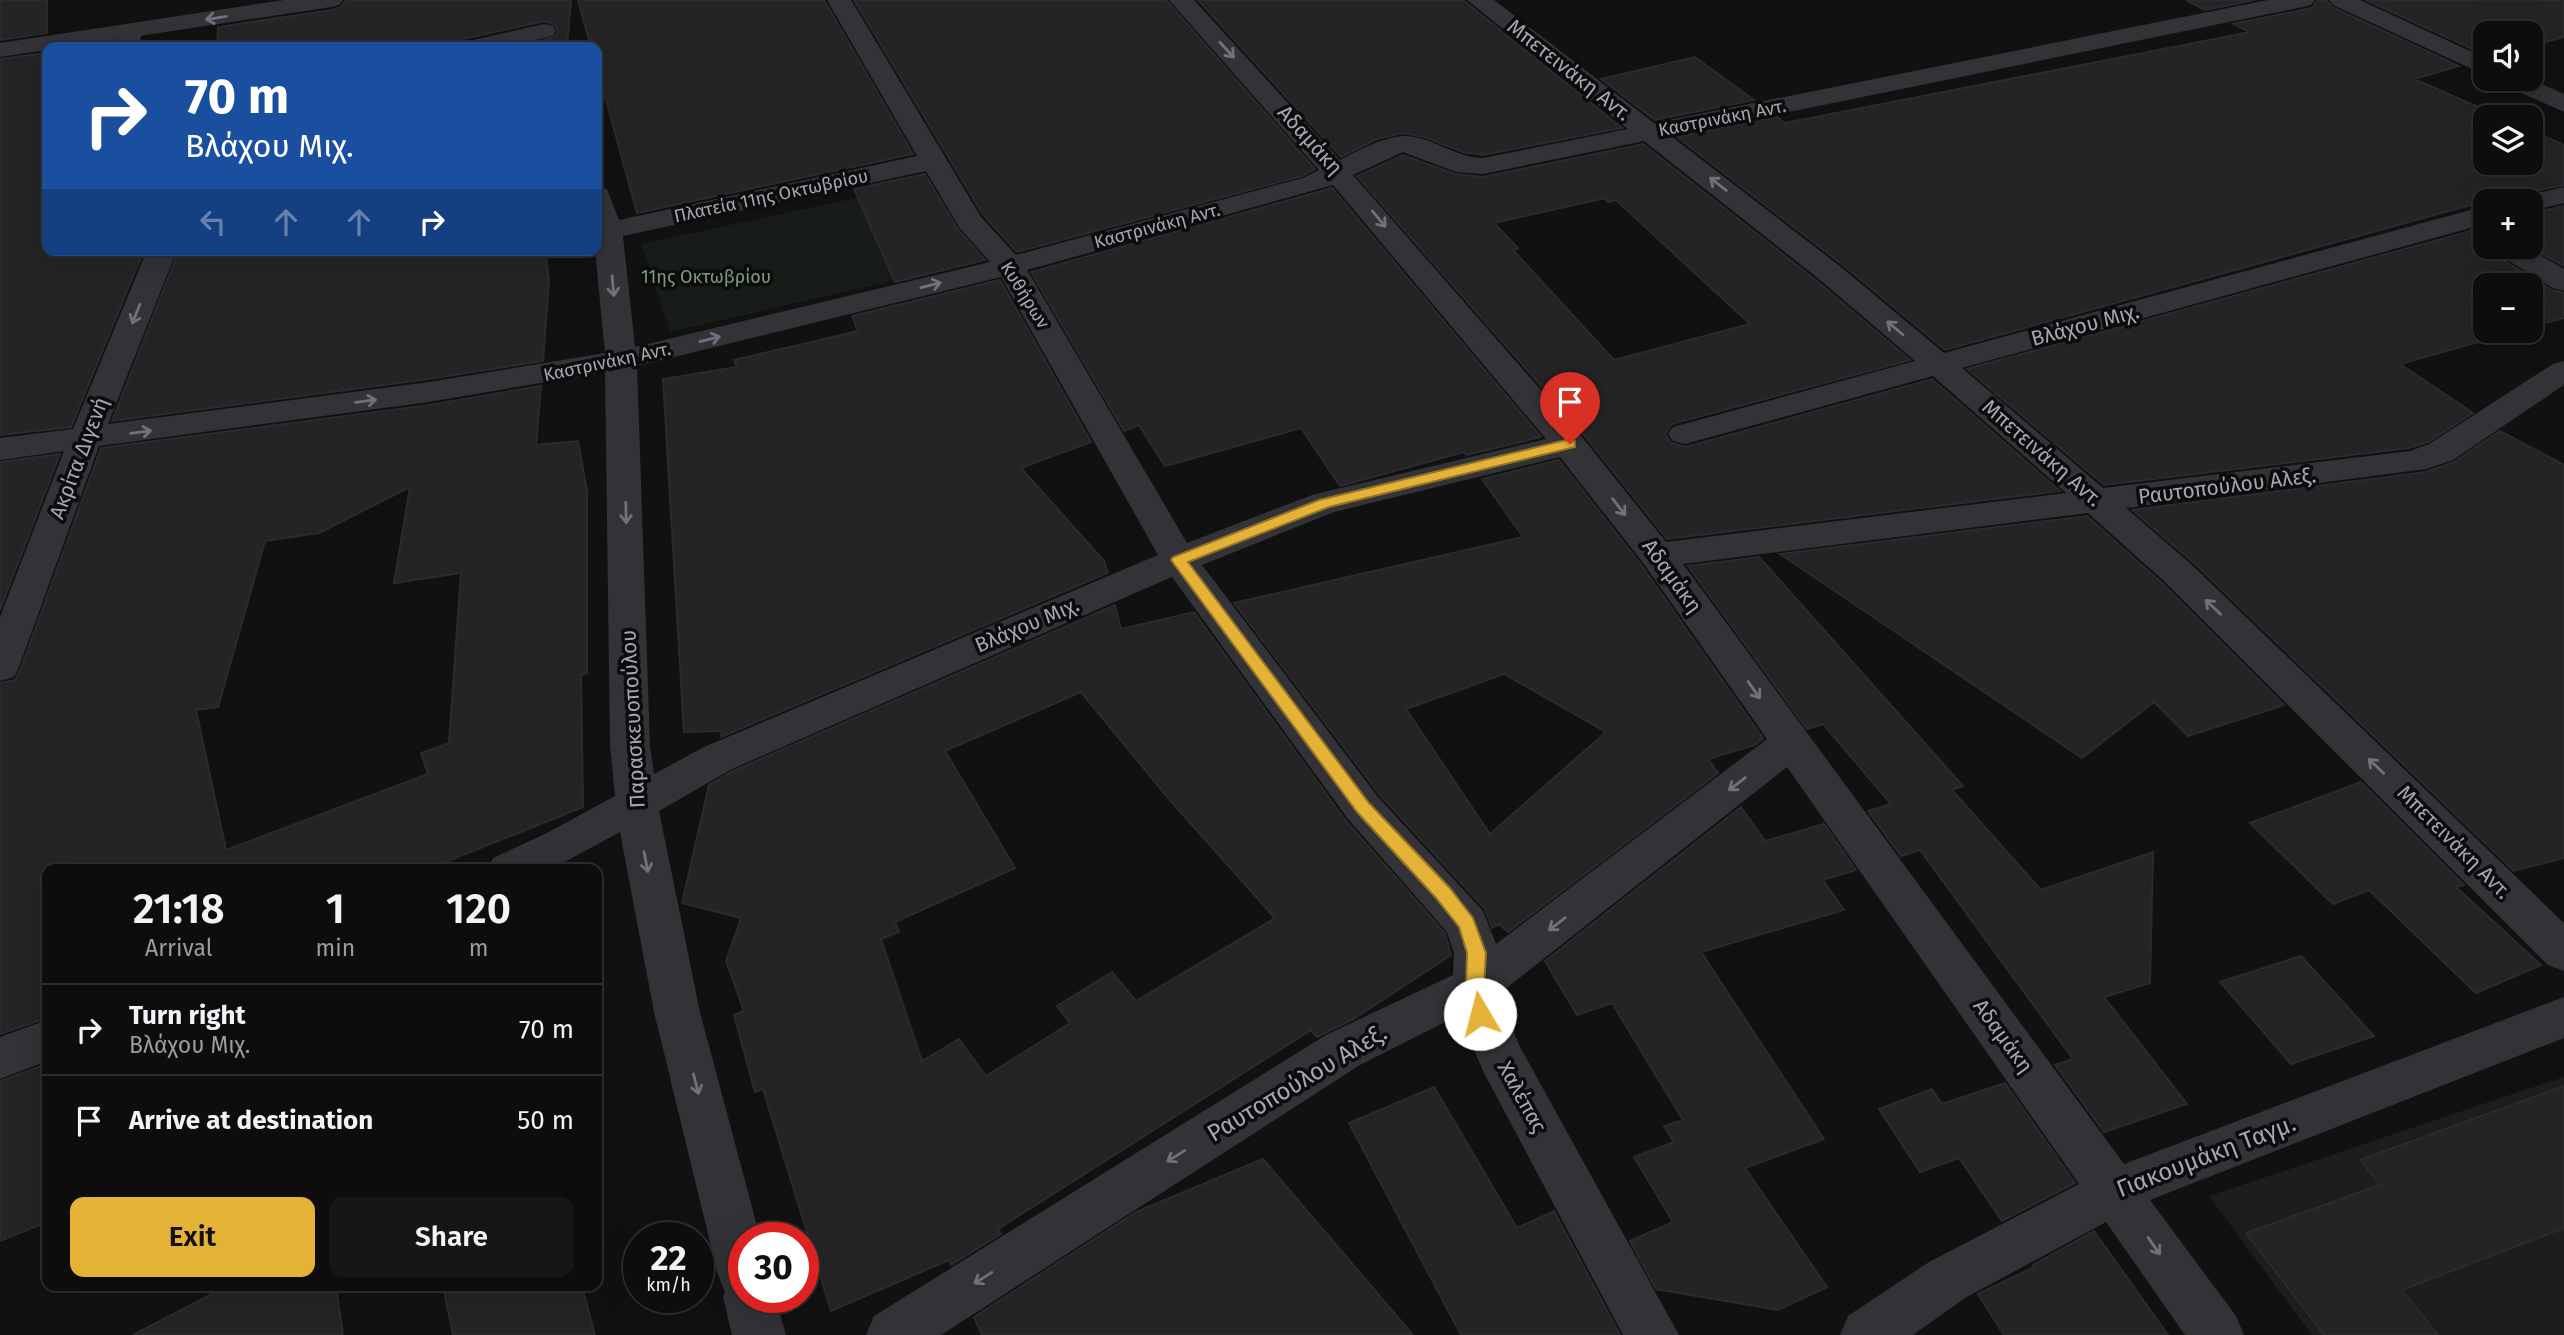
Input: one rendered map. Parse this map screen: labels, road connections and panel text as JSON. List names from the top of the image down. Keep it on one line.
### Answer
{"streets":{"street":["Μπετεινάκη Αντ.","Καστρινάκη Αντ.","Αδαμάκη","Πλατεία 11ης Οκτωβρίου","Κυθήρων","Βλάχου Μιχ.","Ακρίτα Διγενή","Ραυτοπούλου Αλεξ.","Παρασκευοπούλου","Χαλέπας","Γιακουμάκη Ταγμ."]},"crossings":[["Μπετεινάκη Αντ.","Καστρινάκη Αντ."],["Μπετεινάκη Αντ.","Βλάχου Μιχ."],["Μπετεινάκη Αντ.","Ραυτοπούλου Αλεξ."],["Καστρινάκη Αντ.","Αδαμάκη"],["Καστρινάκη Αντ.","Κυθήρων"],["Καστρινάκη Αντ.","Ακρίτα Διγενή"],["Καστρινάκη Αντ.","Παρασκευοπούλου"],["Αδαμάκη","Βλάχου Μιχ."],["Αδαμάκη","Ραυτοπούλου Αλεξ."],["Αδαμάκη","Γιακουμάκη Ταγμ."],["Πλατεία 11ης Οκτωβρίου","Κυθήρων"],["Κυθήρων","Βλάχου Μιχ."],["Κυθήρων","Χαλέπας"],["Βλάχου Μιχ.","Παρασκευοπούλου"],["Βλάχου Μιχ.","Χαλέπας"],["Ραυτοπούλου Αλεξ.","Χαλέπας"]],"one_way":["Μπετεινάκη Αντ.","Καστρινάκη Αντ.","Αδαμάκη","Ακρίτα Διγενή","Ραυτοπούλου Αλεξ.","Παρασκευοπούλου"],"parks":["11ης Οκτωβρίου"],"page":{"map_buttons":["+","−"],"turn":["70 m","Βλάχου Μιχ."],"eta":["21:18","Arrival","1","min","120","m"],"list":[{"name":"Turn right","note":"Βλάχου Μιχ.","value":"70 m"},{"name":"Arrive at destination","value":"50 m"}],"buttons":["Exit","Share"],"speed":"22 km/h","limit":"30"}}
